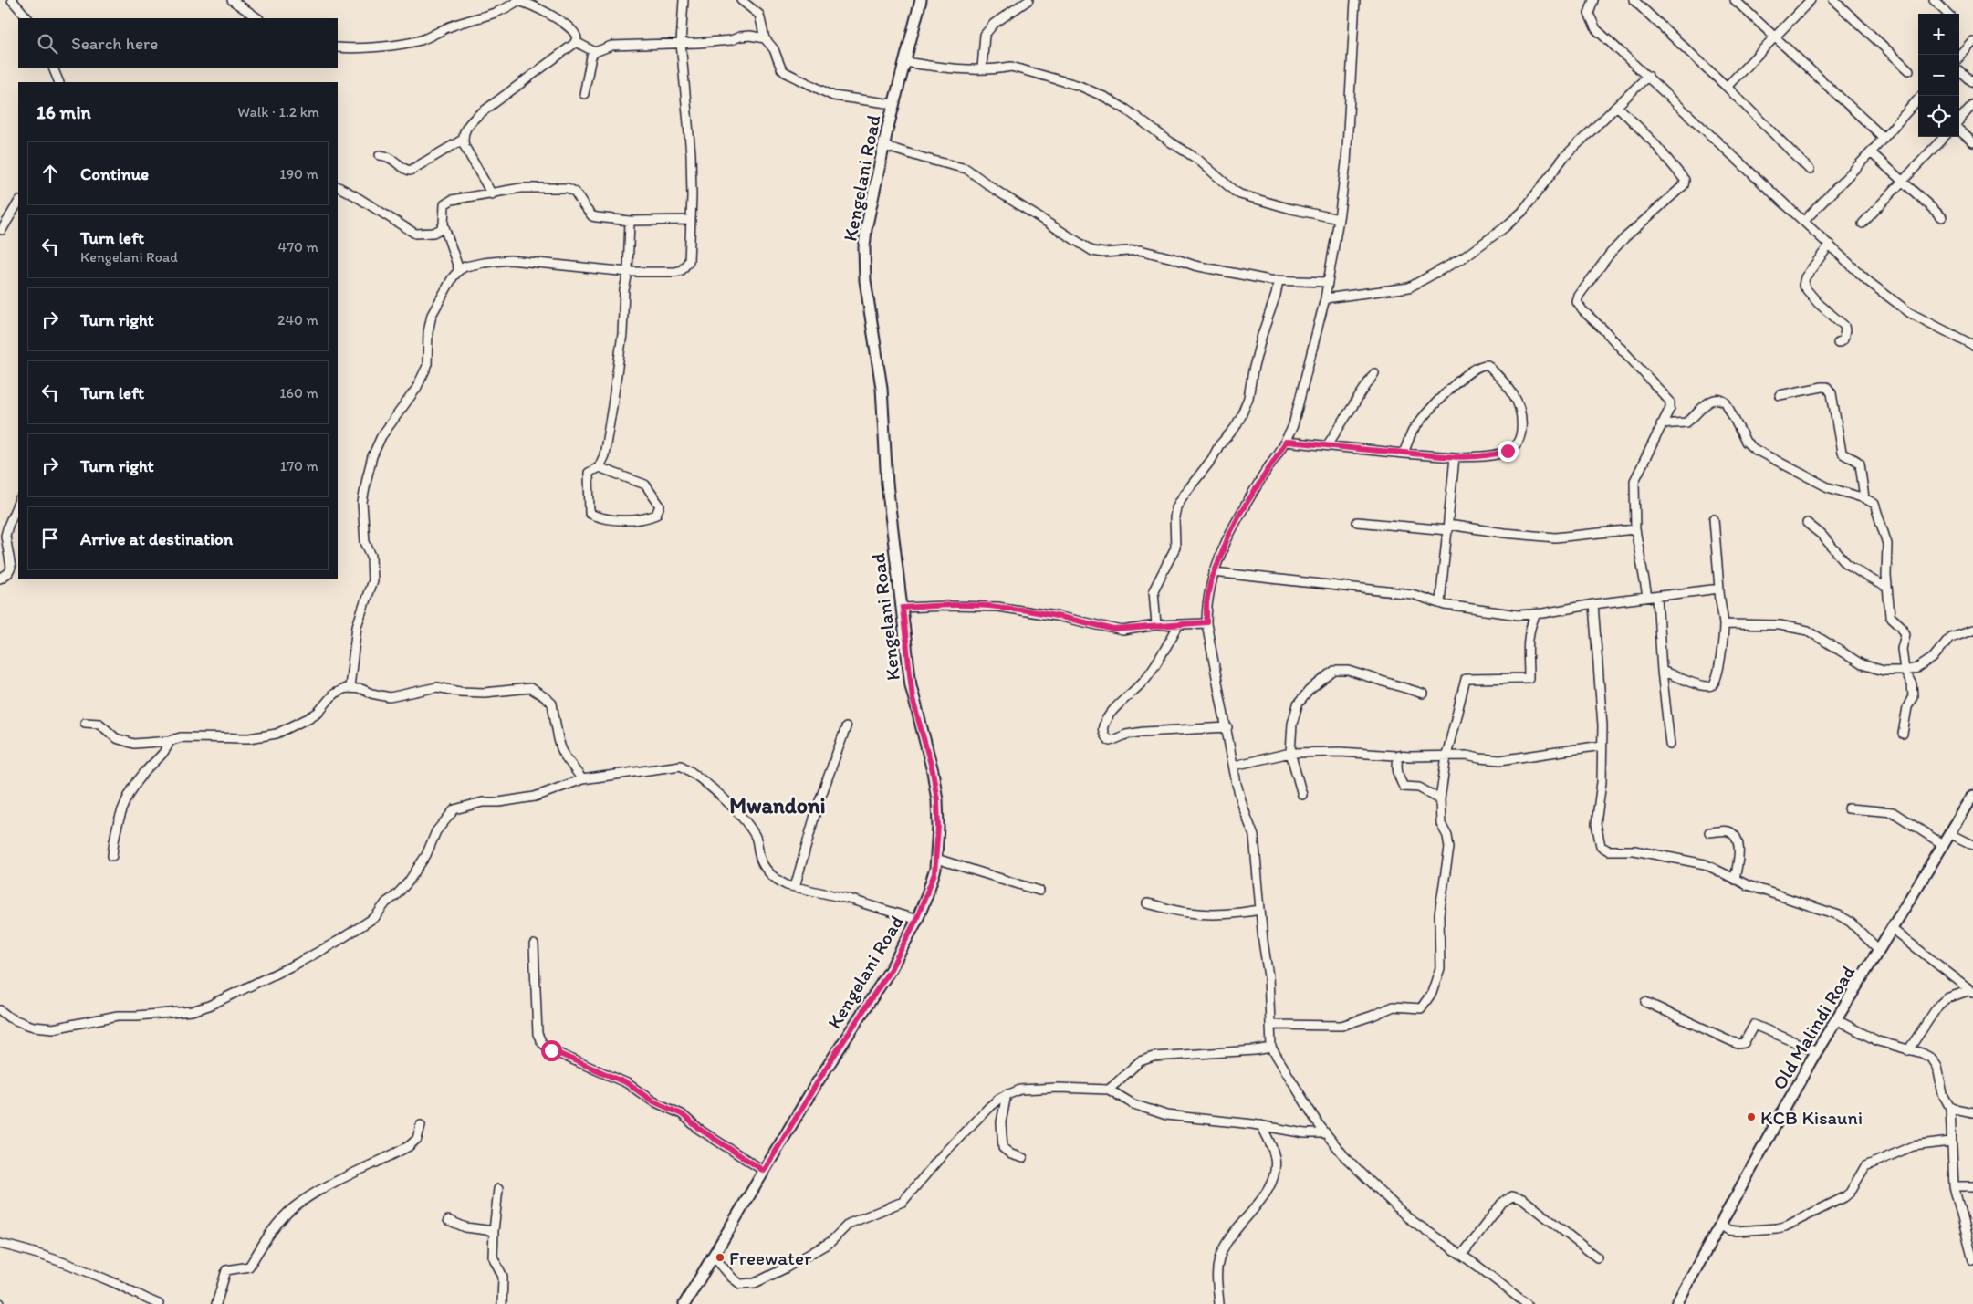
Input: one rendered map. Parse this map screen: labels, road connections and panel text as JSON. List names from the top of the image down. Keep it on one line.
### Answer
{"streets":{"main road":["Kengelani Road","Old Malindi Road"]},"districts":["Mwandoni"],"places":["KCB Kisauni","Freewater"],"page":{"map_buttons":["+","−"],"search":"Search here","heading":["16 min","Walk · 1.2 km"],"list":[["Continue","190 m"],["Turn left","Kengelani Road","470 m"],["Turn right","240 m"],["Turn left","160 m"],["Turn right","170 m"],"Arrive at destination"]}}
